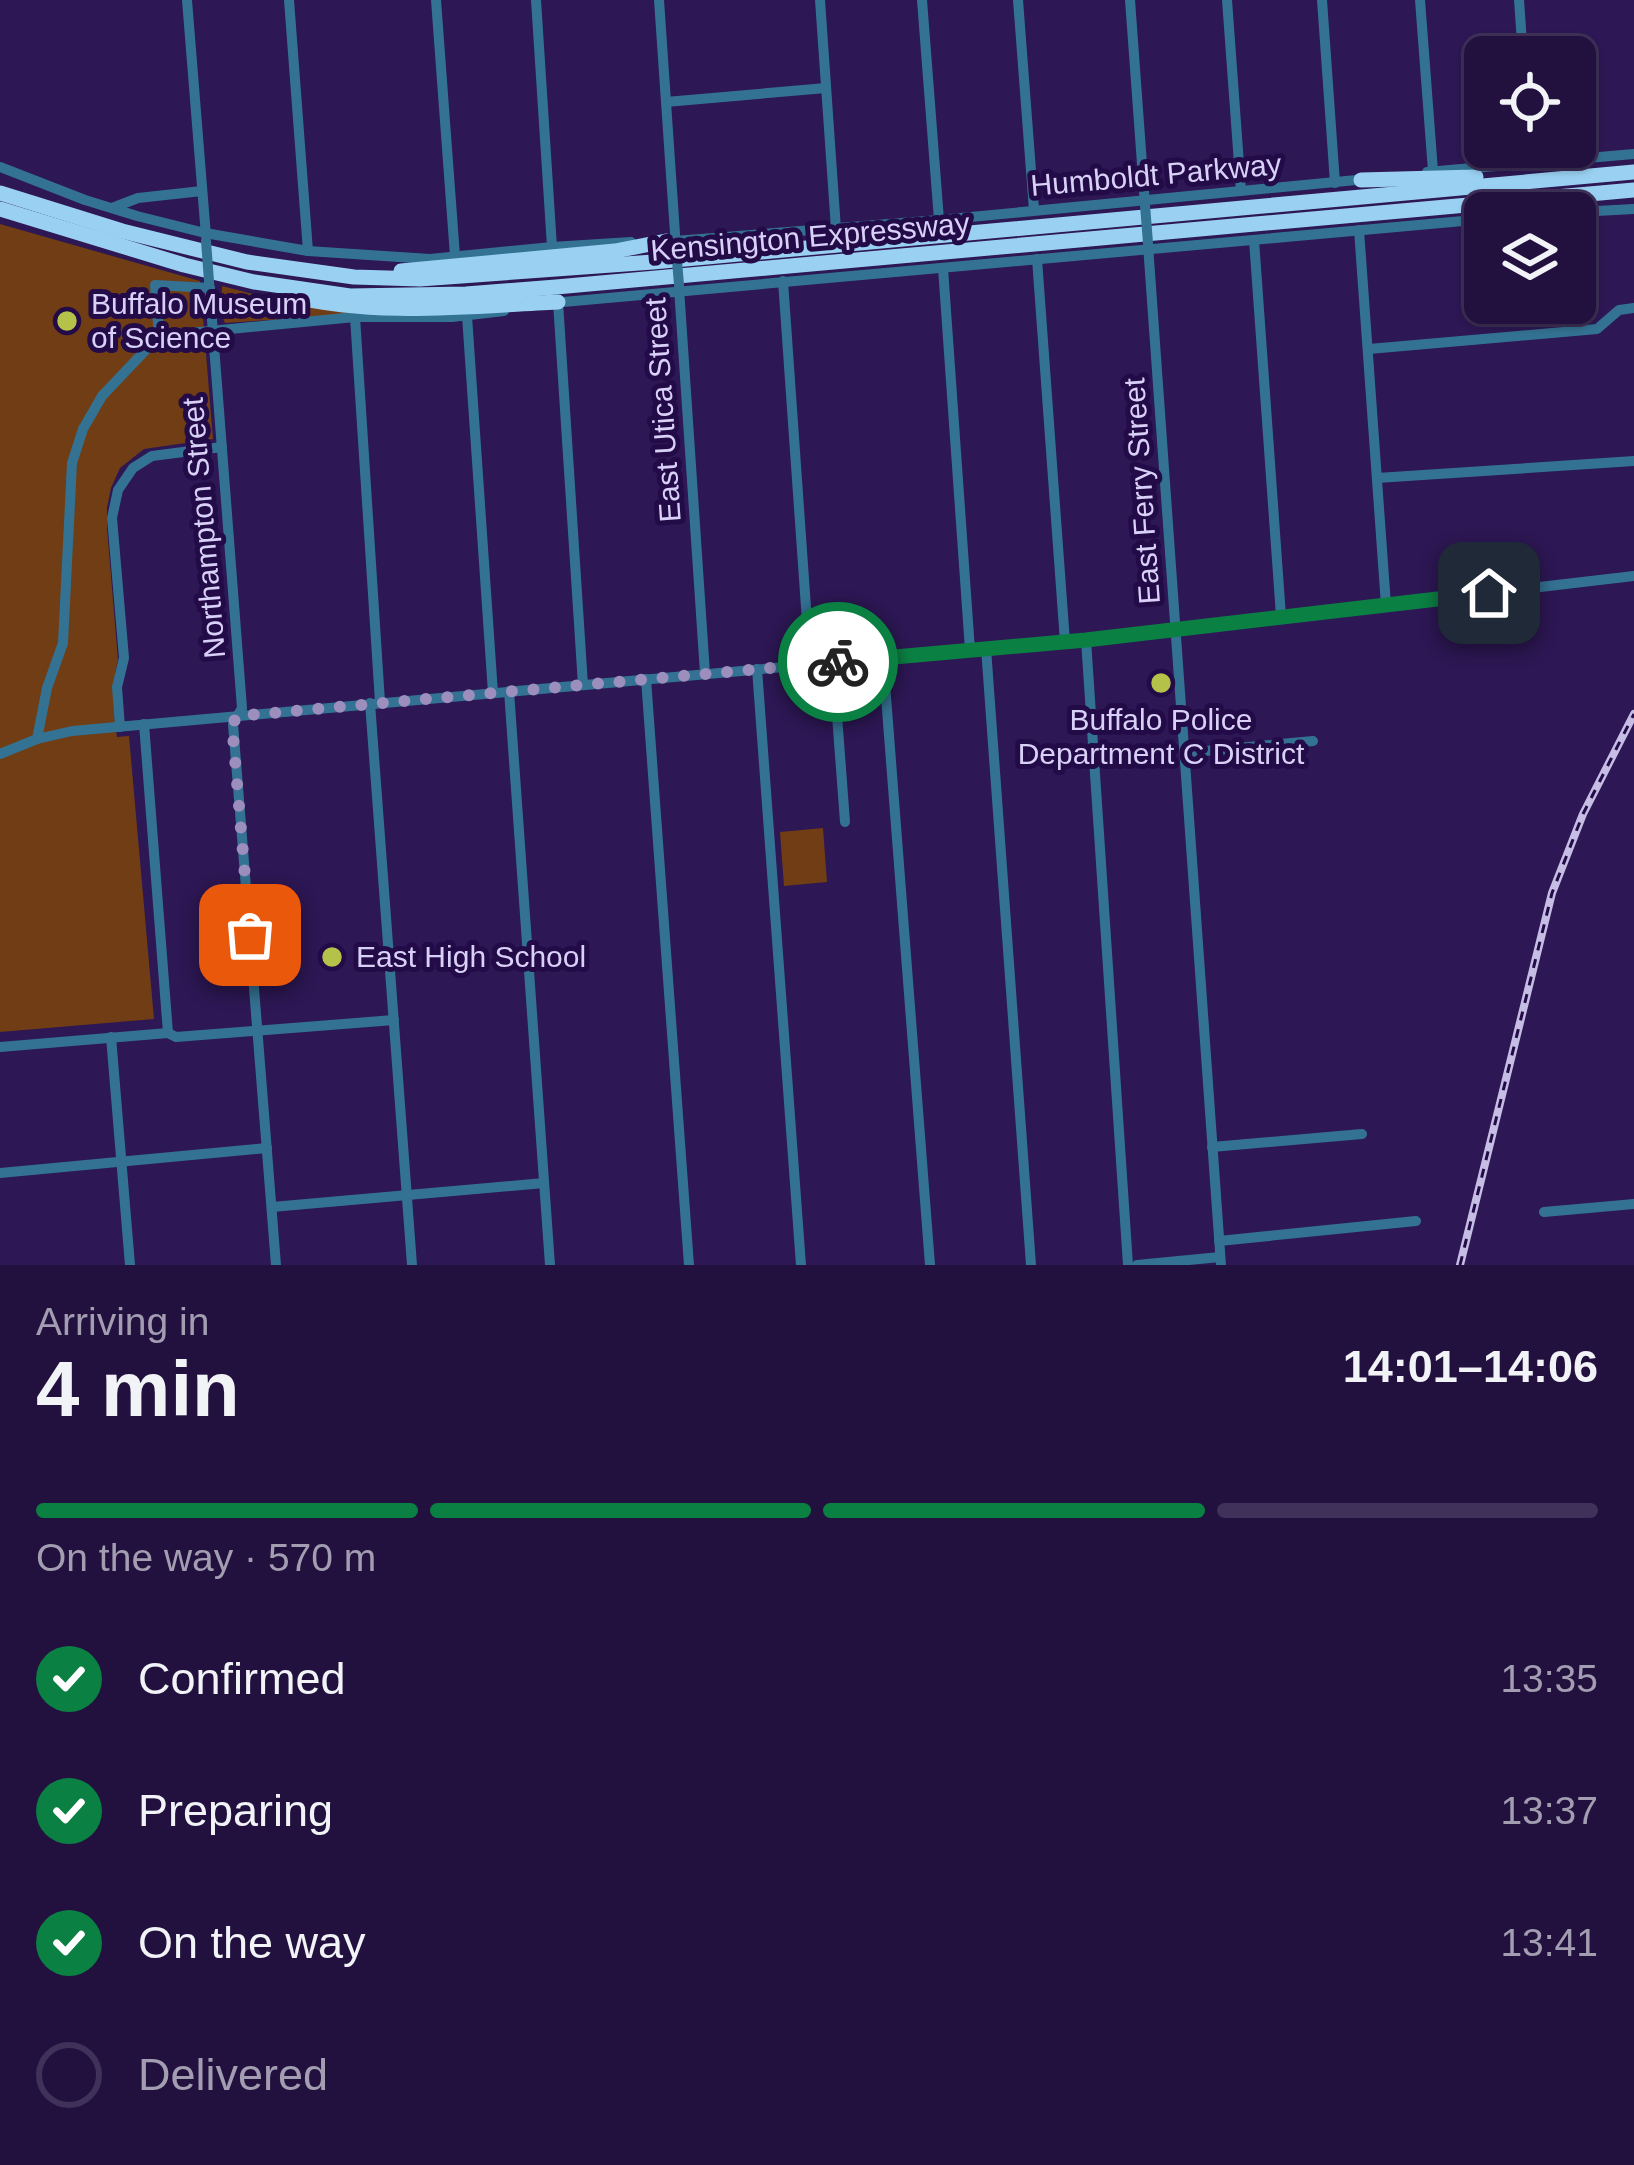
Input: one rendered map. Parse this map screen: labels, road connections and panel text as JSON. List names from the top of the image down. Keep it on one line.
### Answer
{"streets":{"highway":["Kensington Expressway"],"street":["Humboldt Parkway","East Utica Street","East Ferry Street","Northampton Street"]},"crossings":[["Humboldt Parkway","East Utica Street"],["Humboldt Parkway","East Ferry Street"],["Humboldt Parkway","Northampton Street"]],"places":["Buffalo Museum of Science","Buffalo Police Department C District","East High School"],"page":{"heading":["4 min","Arriving in","14:01–14:06"],"bar":"On the way · 570 m","list":[["Confirmed","13:35"],["Preparing","13:37"],["On the way","13:41"],"Delivered"]}}
